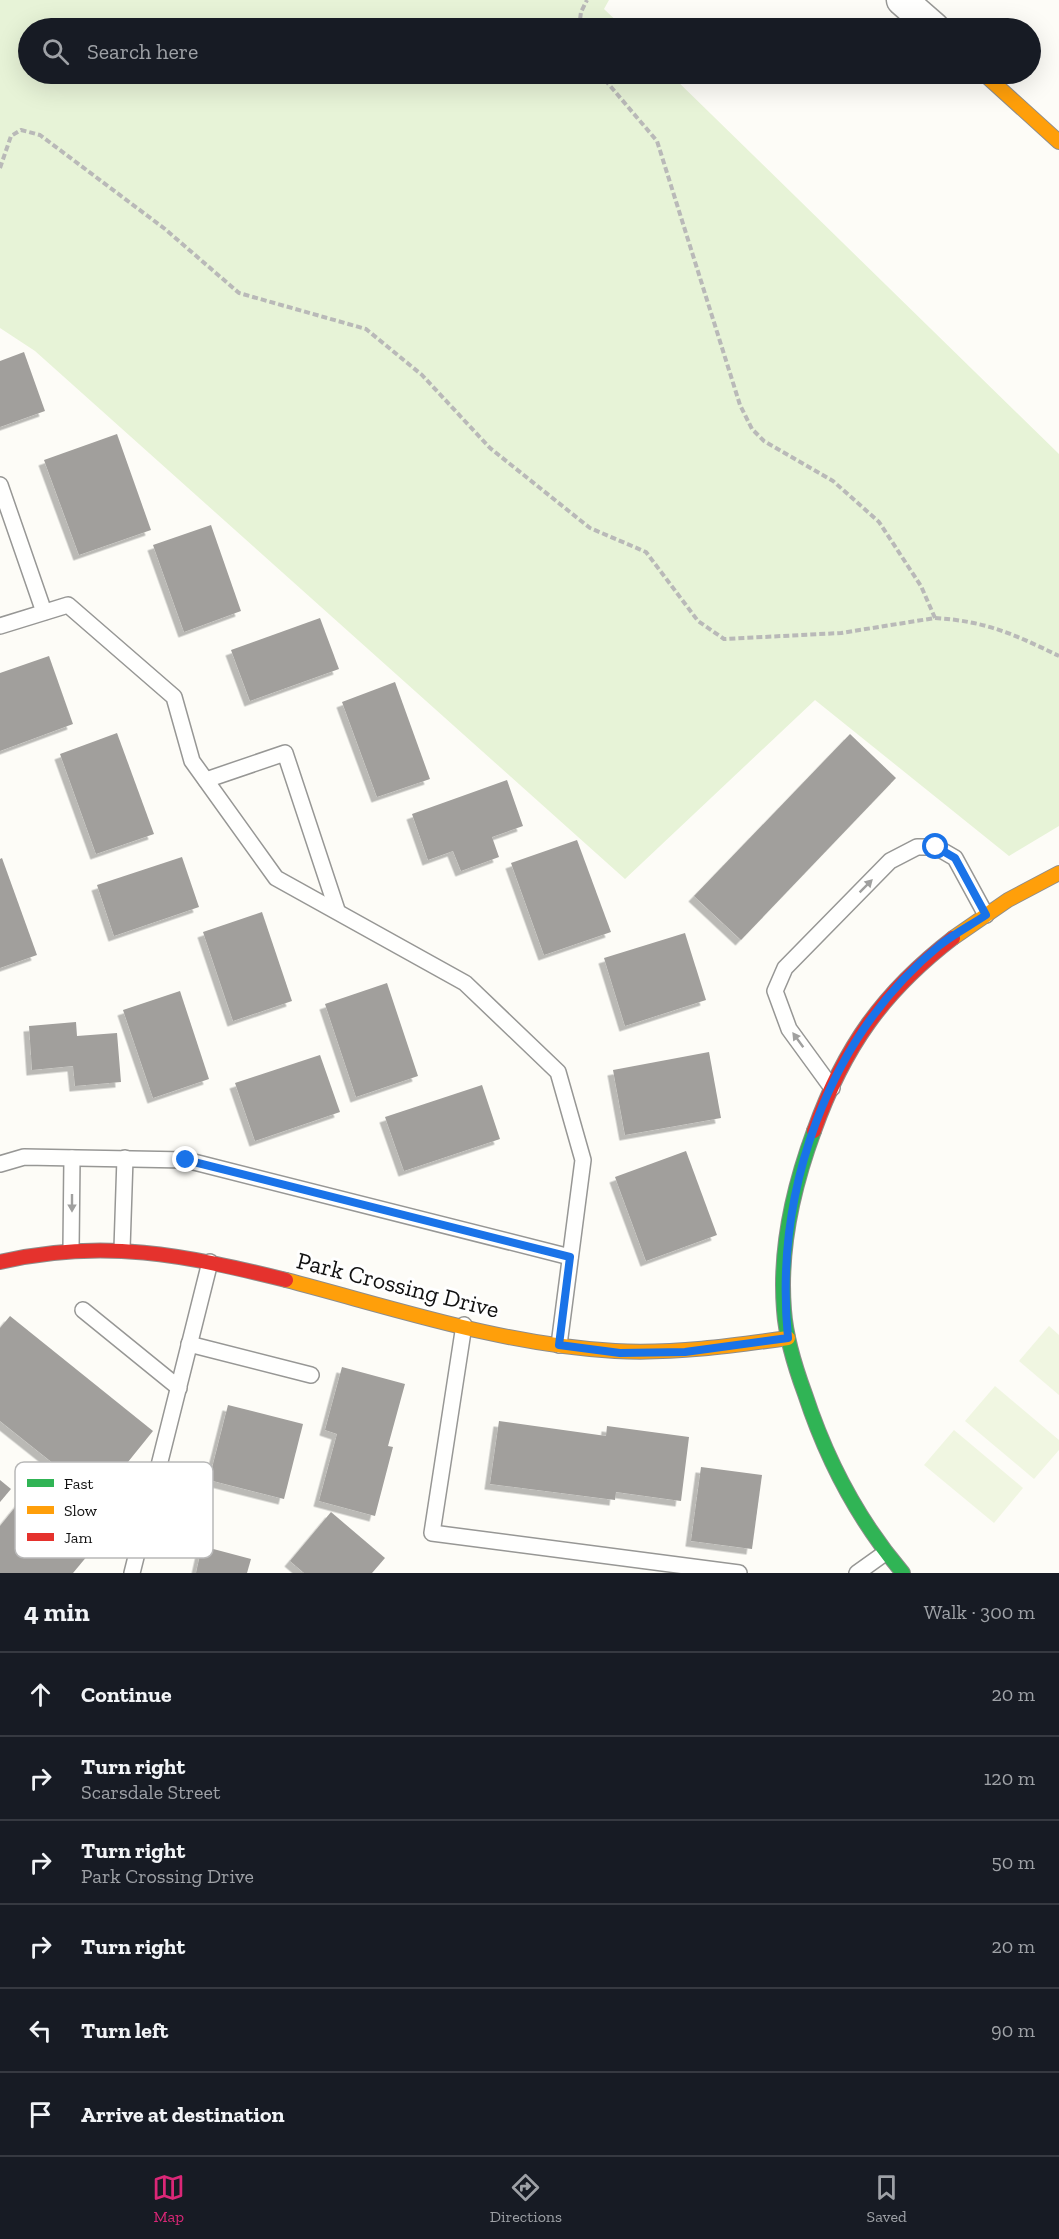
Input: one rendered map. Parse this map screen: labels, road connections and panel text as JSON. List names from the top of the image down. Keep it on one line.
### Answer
{"streets":{"street":["Park Crossing Drive"]},"legend":["Fast","Slow","Jam"],"page":{"search":"Search here","heading":["4 min","Walk · 300 m"],"list":[["Continue","20 m"],["Turn right","Scarsdale Street","120 m"],["Turn right","Park Crossing Drive","50 m"],["Turn right","20 m"],["Turn left","90 m"],"Arrive at destination"],"nav":["Map","Directions","Saved"]}}
